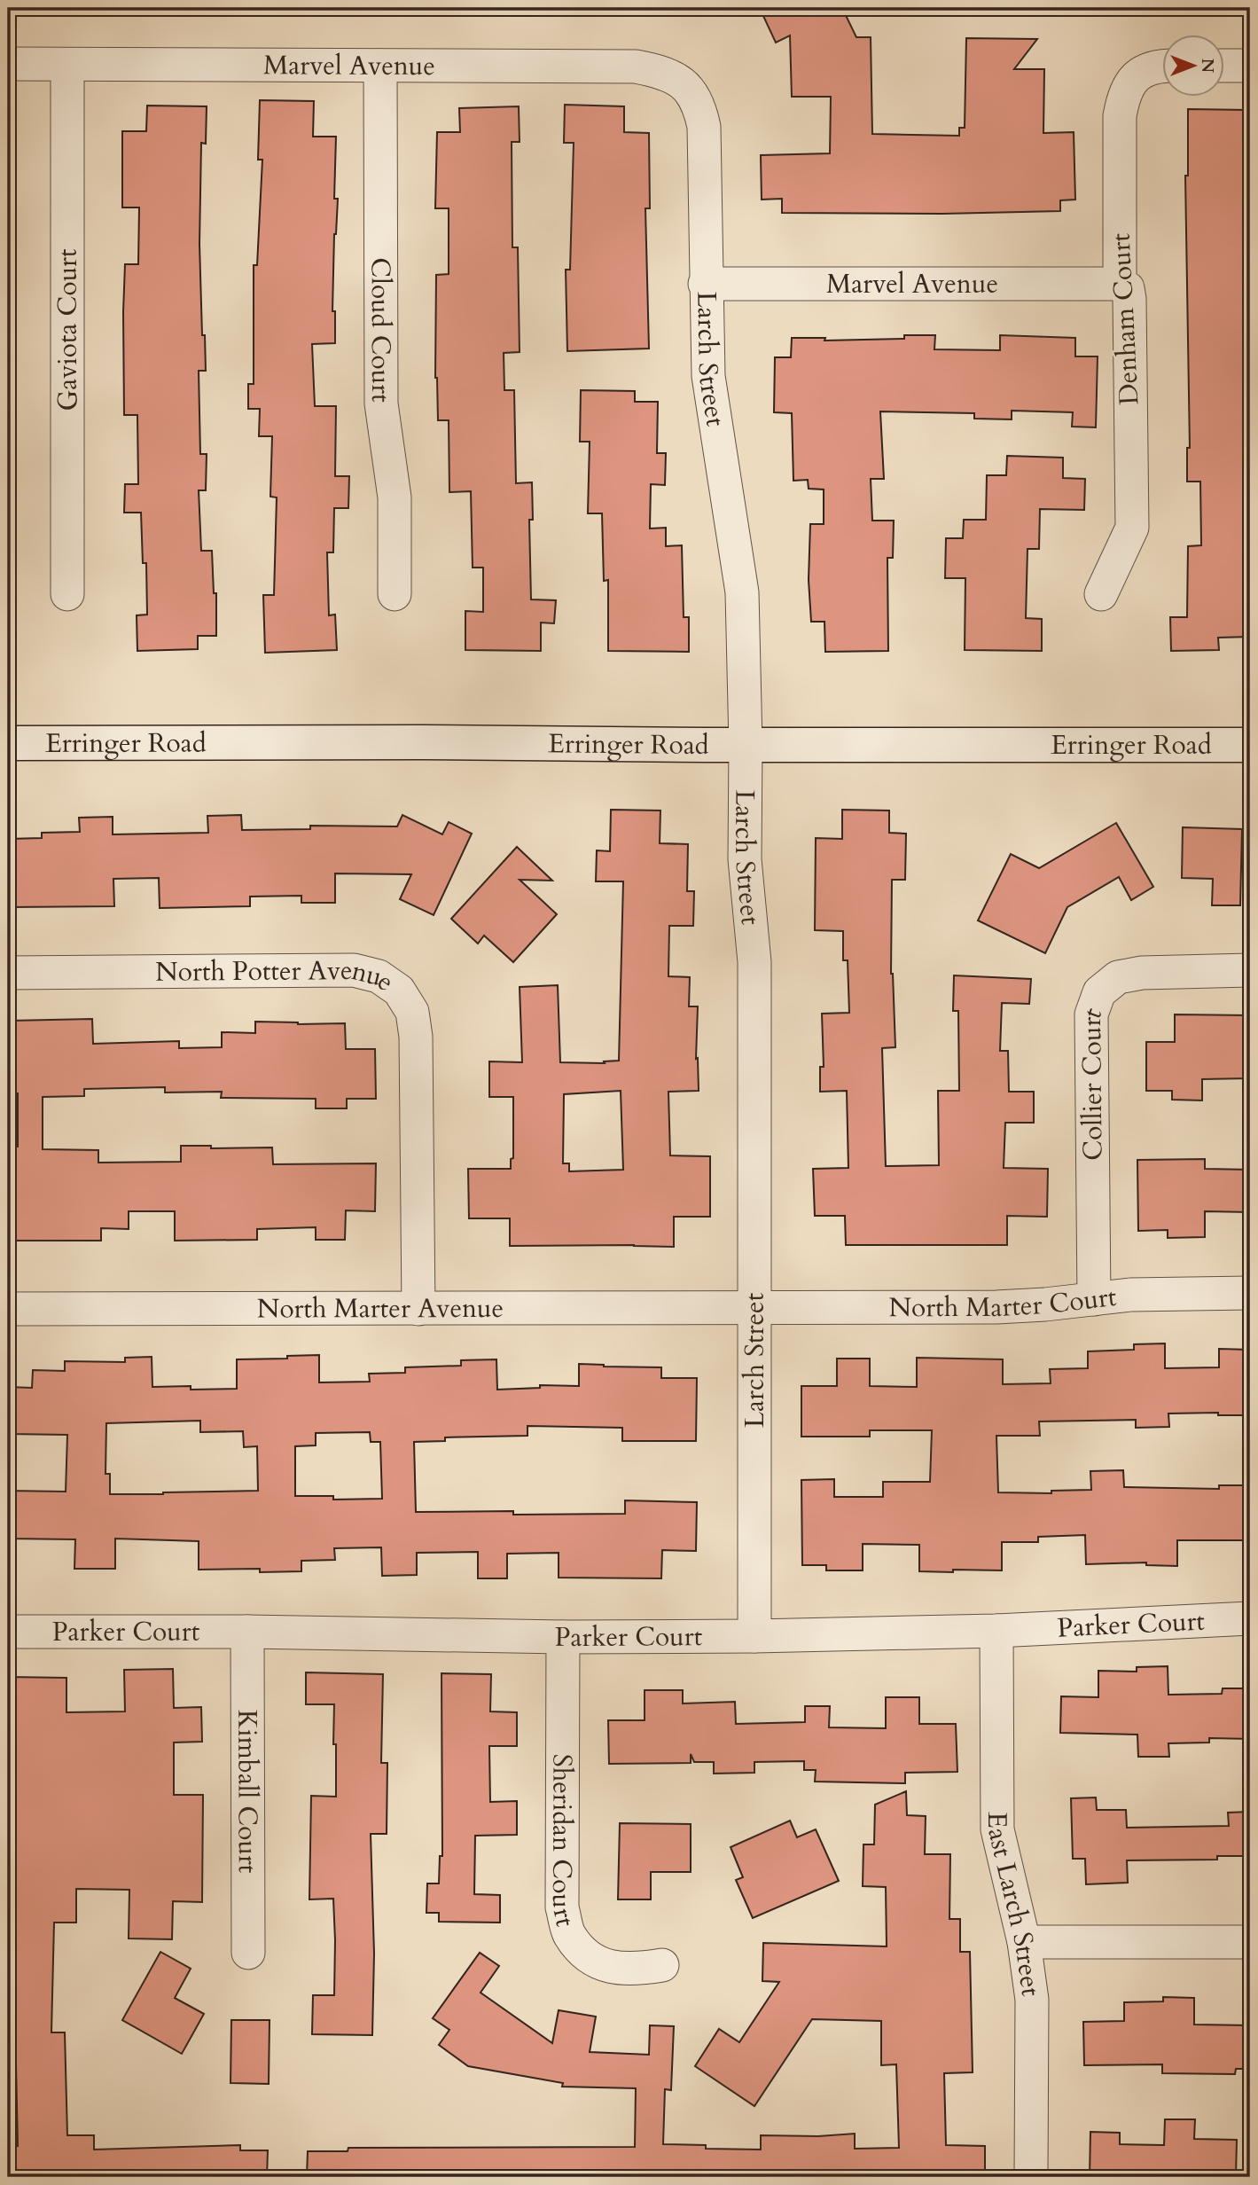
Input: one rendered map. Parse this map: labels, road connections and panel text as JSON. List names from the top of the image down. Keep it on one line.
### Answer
{"streets":{"main road":["Erringer Road"],"street":["Marvel Avenue","Denham Court","Gaviota Court","Cloud Court","Larch Street","North Potter Avenue","Collier Court","North Marter Court","North Marter Avenue","Parker Court","Kimball Court","Sheridan Court","East Larch Street"]},"crossings":[["Marvel Avenue","Denham Court"],["Marvel Avenue","Gaviota Court"],["Marvel Avenue","Cloud Court"],["Marvel Avenue","Larch Street"],["Larch Street","Erringer Road"],["Larch Street","North Marter Court"],["Larch Street","North Marter Avenue"],["Larch Street","Parker Court"],["North Potter Avenue","North Marter Avenue"],["Collier Court","North Marter Court"],["North Marter Court","North Marter Avenue"],["Parker Court","Kimball Court"],["Parker Court","Sheridan Court"],["Parker Court","East Larch Street"]],"north":"right"}
